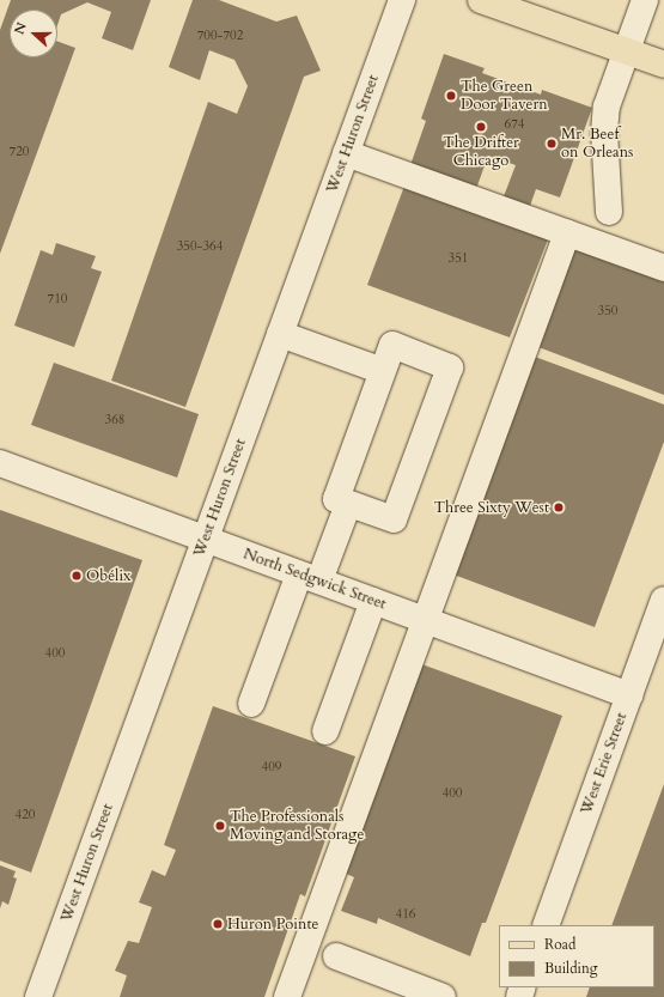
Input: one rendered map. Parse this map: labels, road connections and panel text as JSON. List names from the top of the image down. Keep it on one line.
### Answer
{"streets":{"street":["West Huron Street","North Sedgwick Street","West Erie Street"]},"crossings":[["West Huron Street","North Sedgwick Street"],["North Sedgwick Street","West Erie Street"]],"places":["The Green Door Tavern","The Drifter Chicago","Mr. Beef on Orleans","Three Sixty West","Obélix","The Professionals Moving and Storage","Huron Pointe"],"house_numbers":["700-702","674","720","350-364","351","710","350","368","400","409","400","420","416"],"legend":["Road","Building"],"north":"left"}
